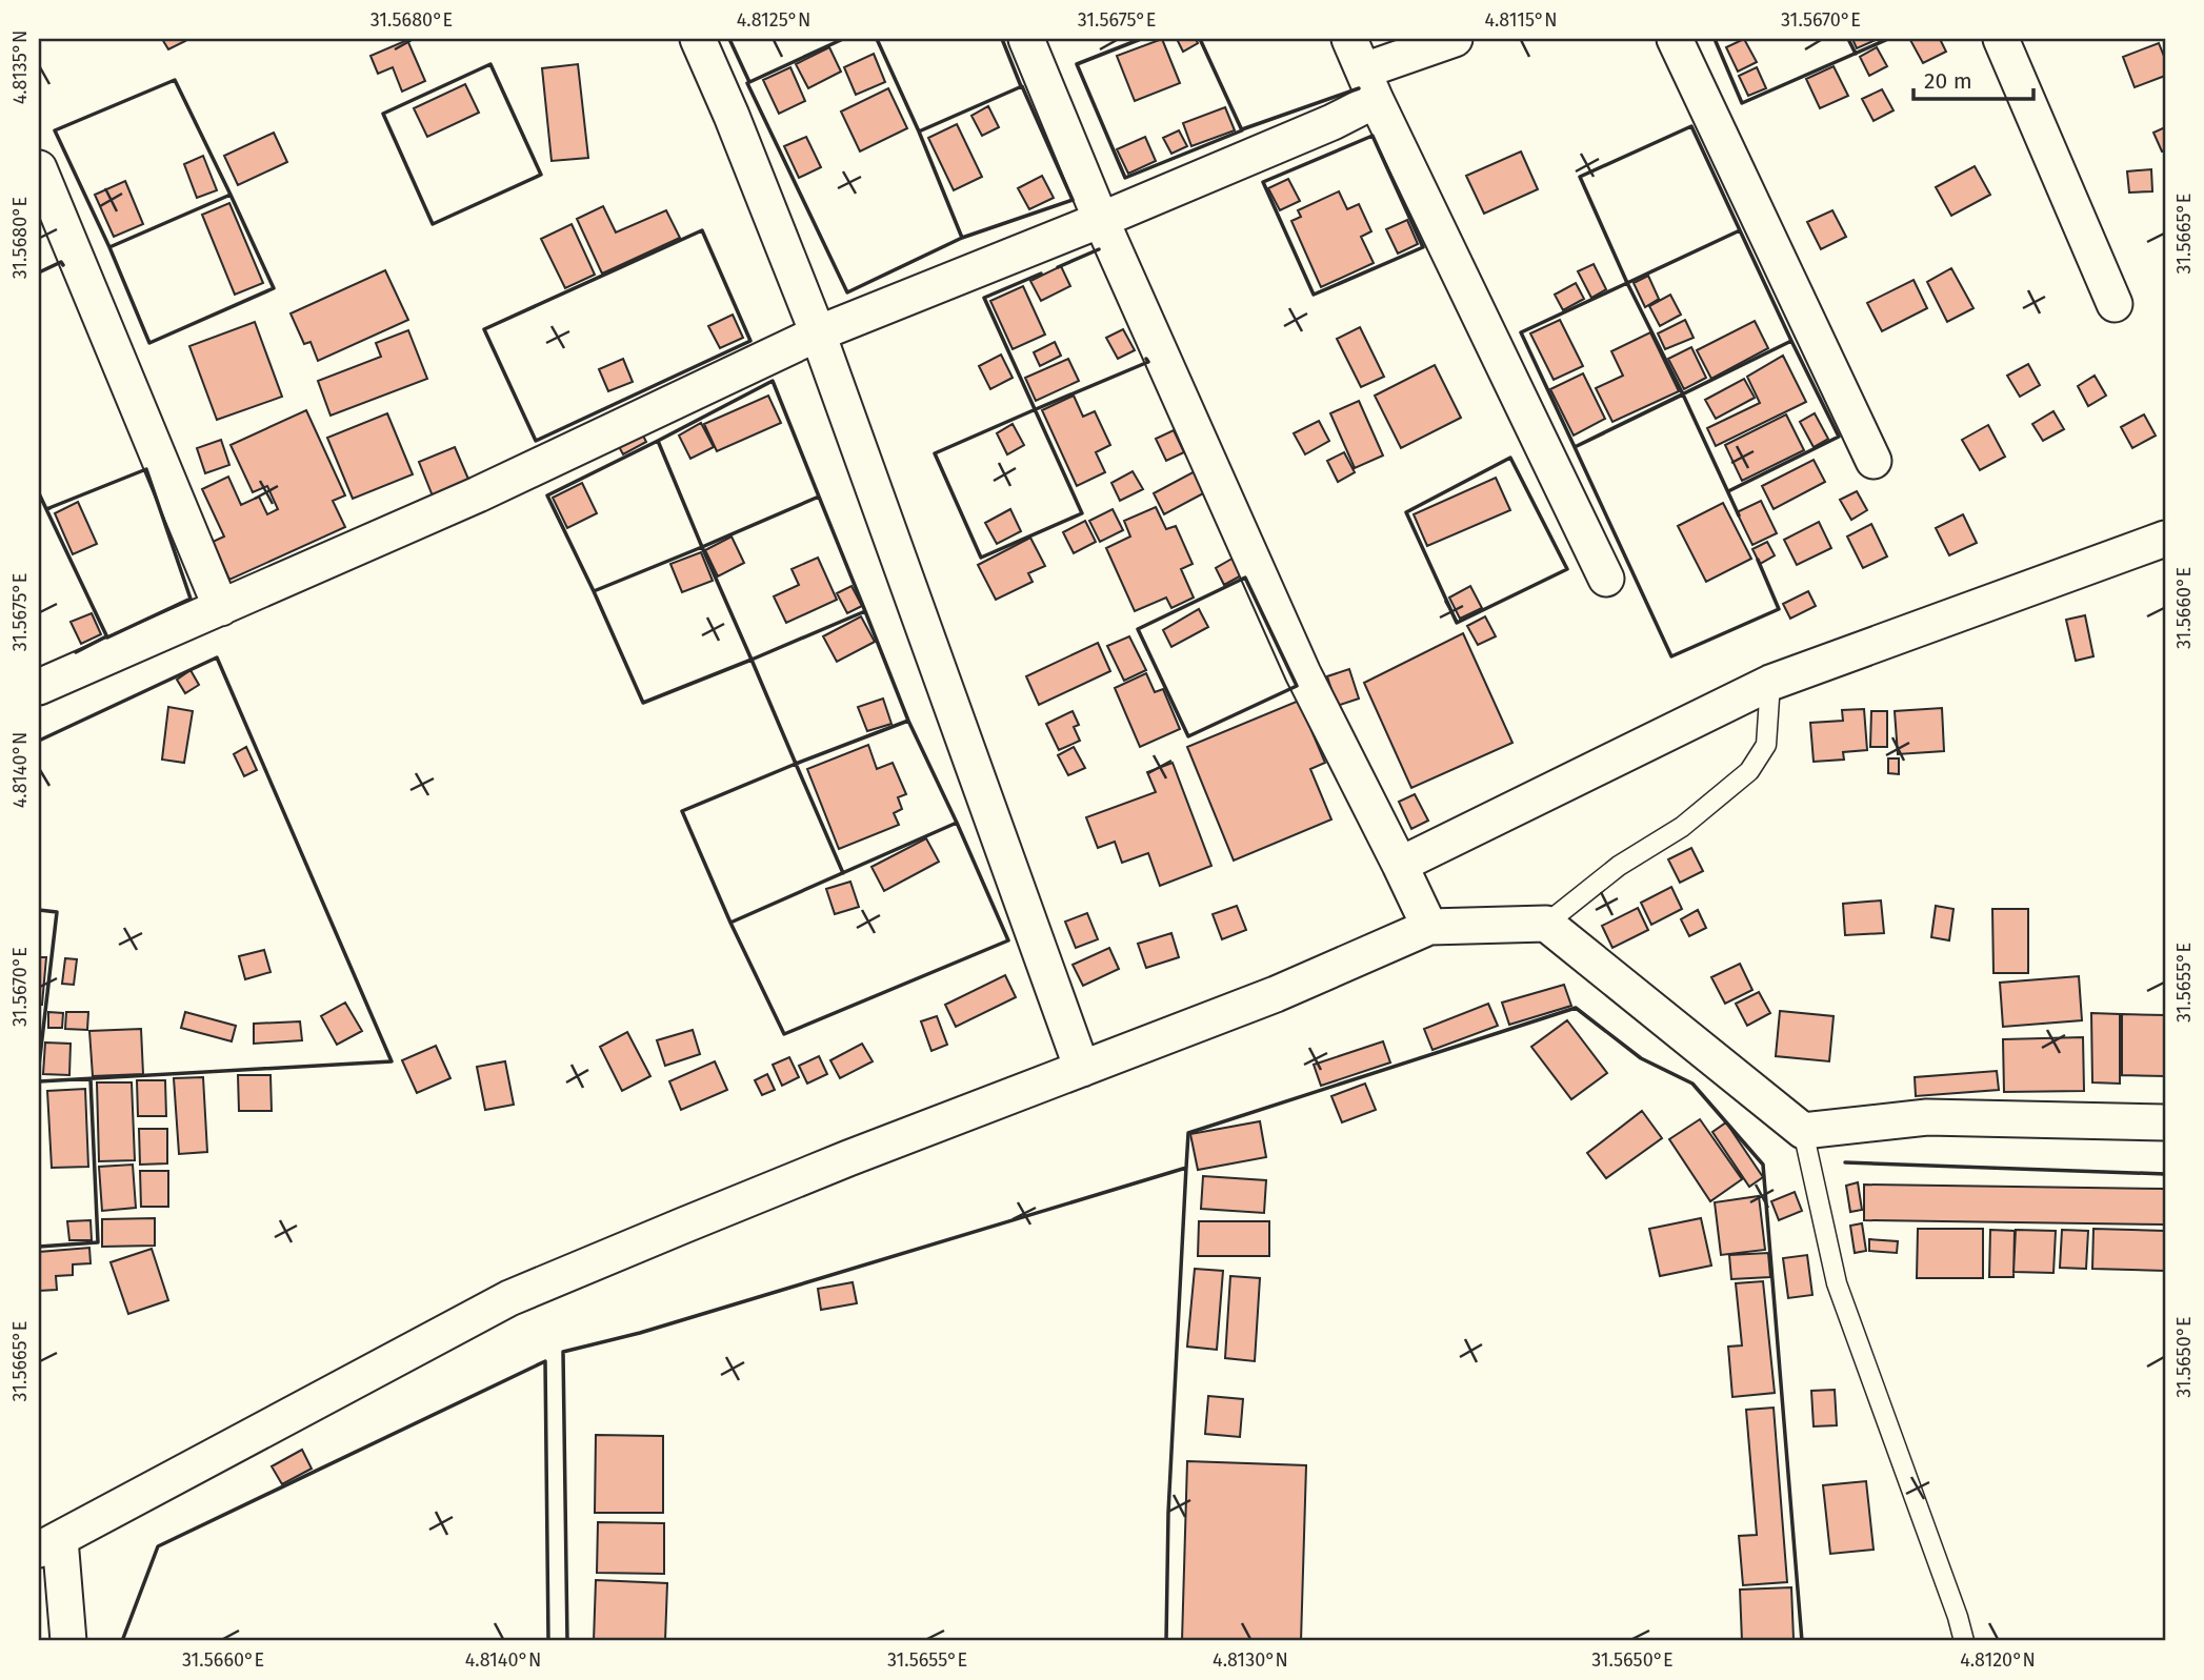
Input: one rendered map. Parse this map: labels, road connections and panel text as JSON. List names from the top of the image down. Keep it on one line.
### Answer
{"scale_bar":"20 m","coordinates":["31.5680°E","4.8125°N","31.5675°E","4.8115°N","31.5670°E","4.8135°N","31.5665°E","31.5660°E","4.8140°N","31.5655°E","31.5650°E","4.8130°N","4.8120°N"]}
